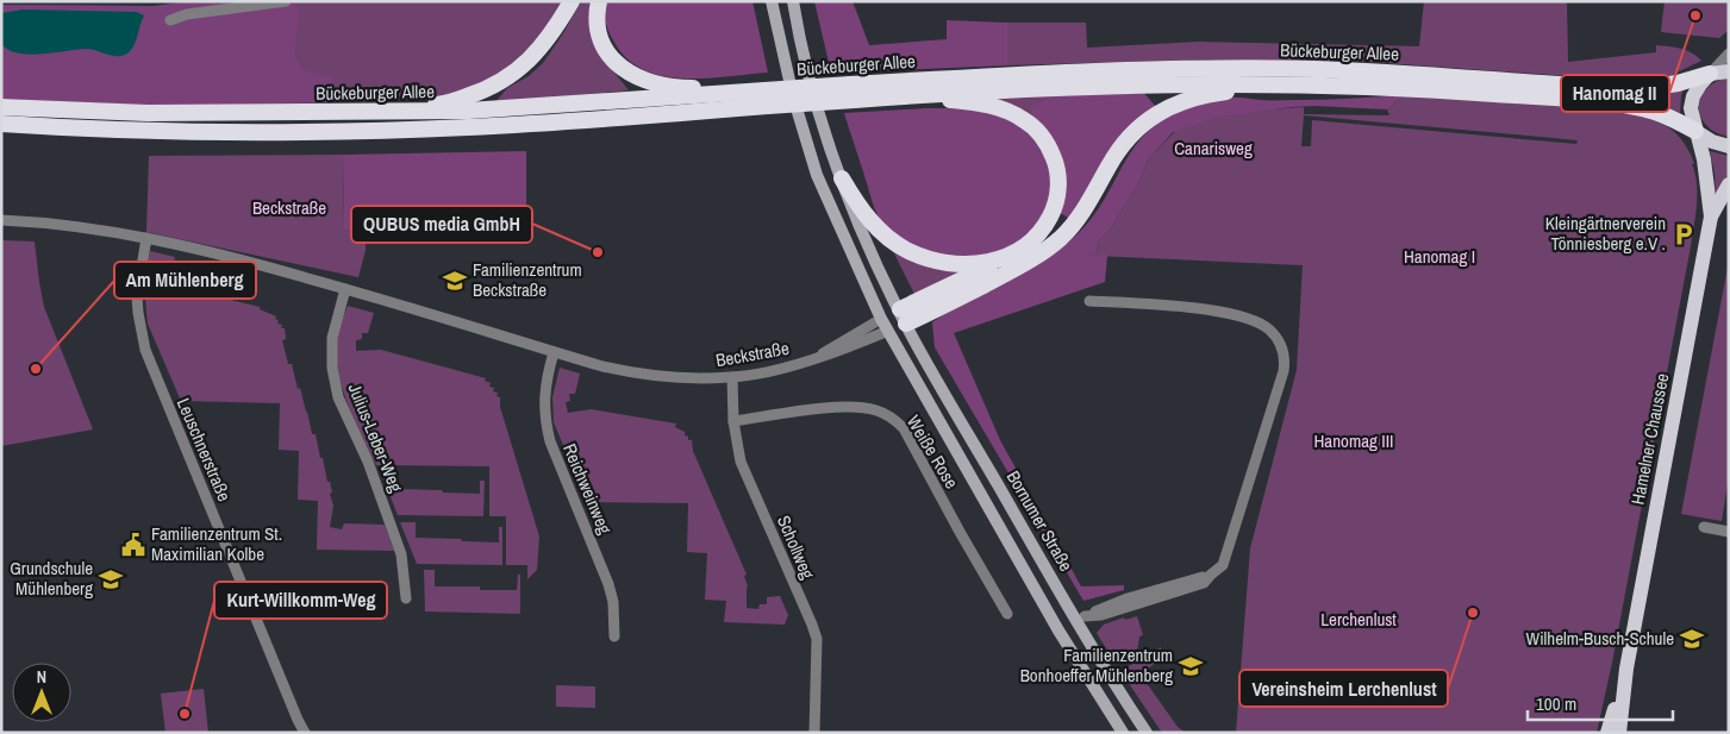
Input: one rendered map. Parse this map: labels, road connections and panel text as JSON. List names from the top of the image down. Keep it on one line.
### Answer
{"streets":{"highway":["Bückeburger Allee"],"main road":["Hamelner Chaussee","Bornumer Straße"],"street":["Beckstraße","Julius-Leber-Weg","Leuschnerstraße","Weiße Rose","Reichweinweg","Schollweg"]},"crossings":[["Bückeburger Allee","Hamelner Chaussee"],["Beckstraße","Julius-Leber-Weg"],["Beckstraße","Leuschnerstraße"],["Beckstraße","Reichweinweg"],["Beckstraße","Schollweg"],["Weiße Rose","Schollweg"]],"parks":["Canarisweg","Beckstraße","Hanomag I","Hanomag III","Lerchenlust"],"places":{"other":["Hanomag II","QUBUS media GmbH","Am Mühlenberg","Vereinsheim Lerchenlust","Kurt-Willkomm-Weg"],"parking":["Kleingärtnerverein Tönniesberg e.V ."],"school or university":["Familienzentrum Beckstraße","Grundschule Mühlenberg","Wilhelm-Busch-Schule","Familienzentrum Bonhoeffer Mühlenberg"],"public building":["Familienzentrum St. Maximilian Kolbe"]},"scale_bar":"100 m","north":"top"}
